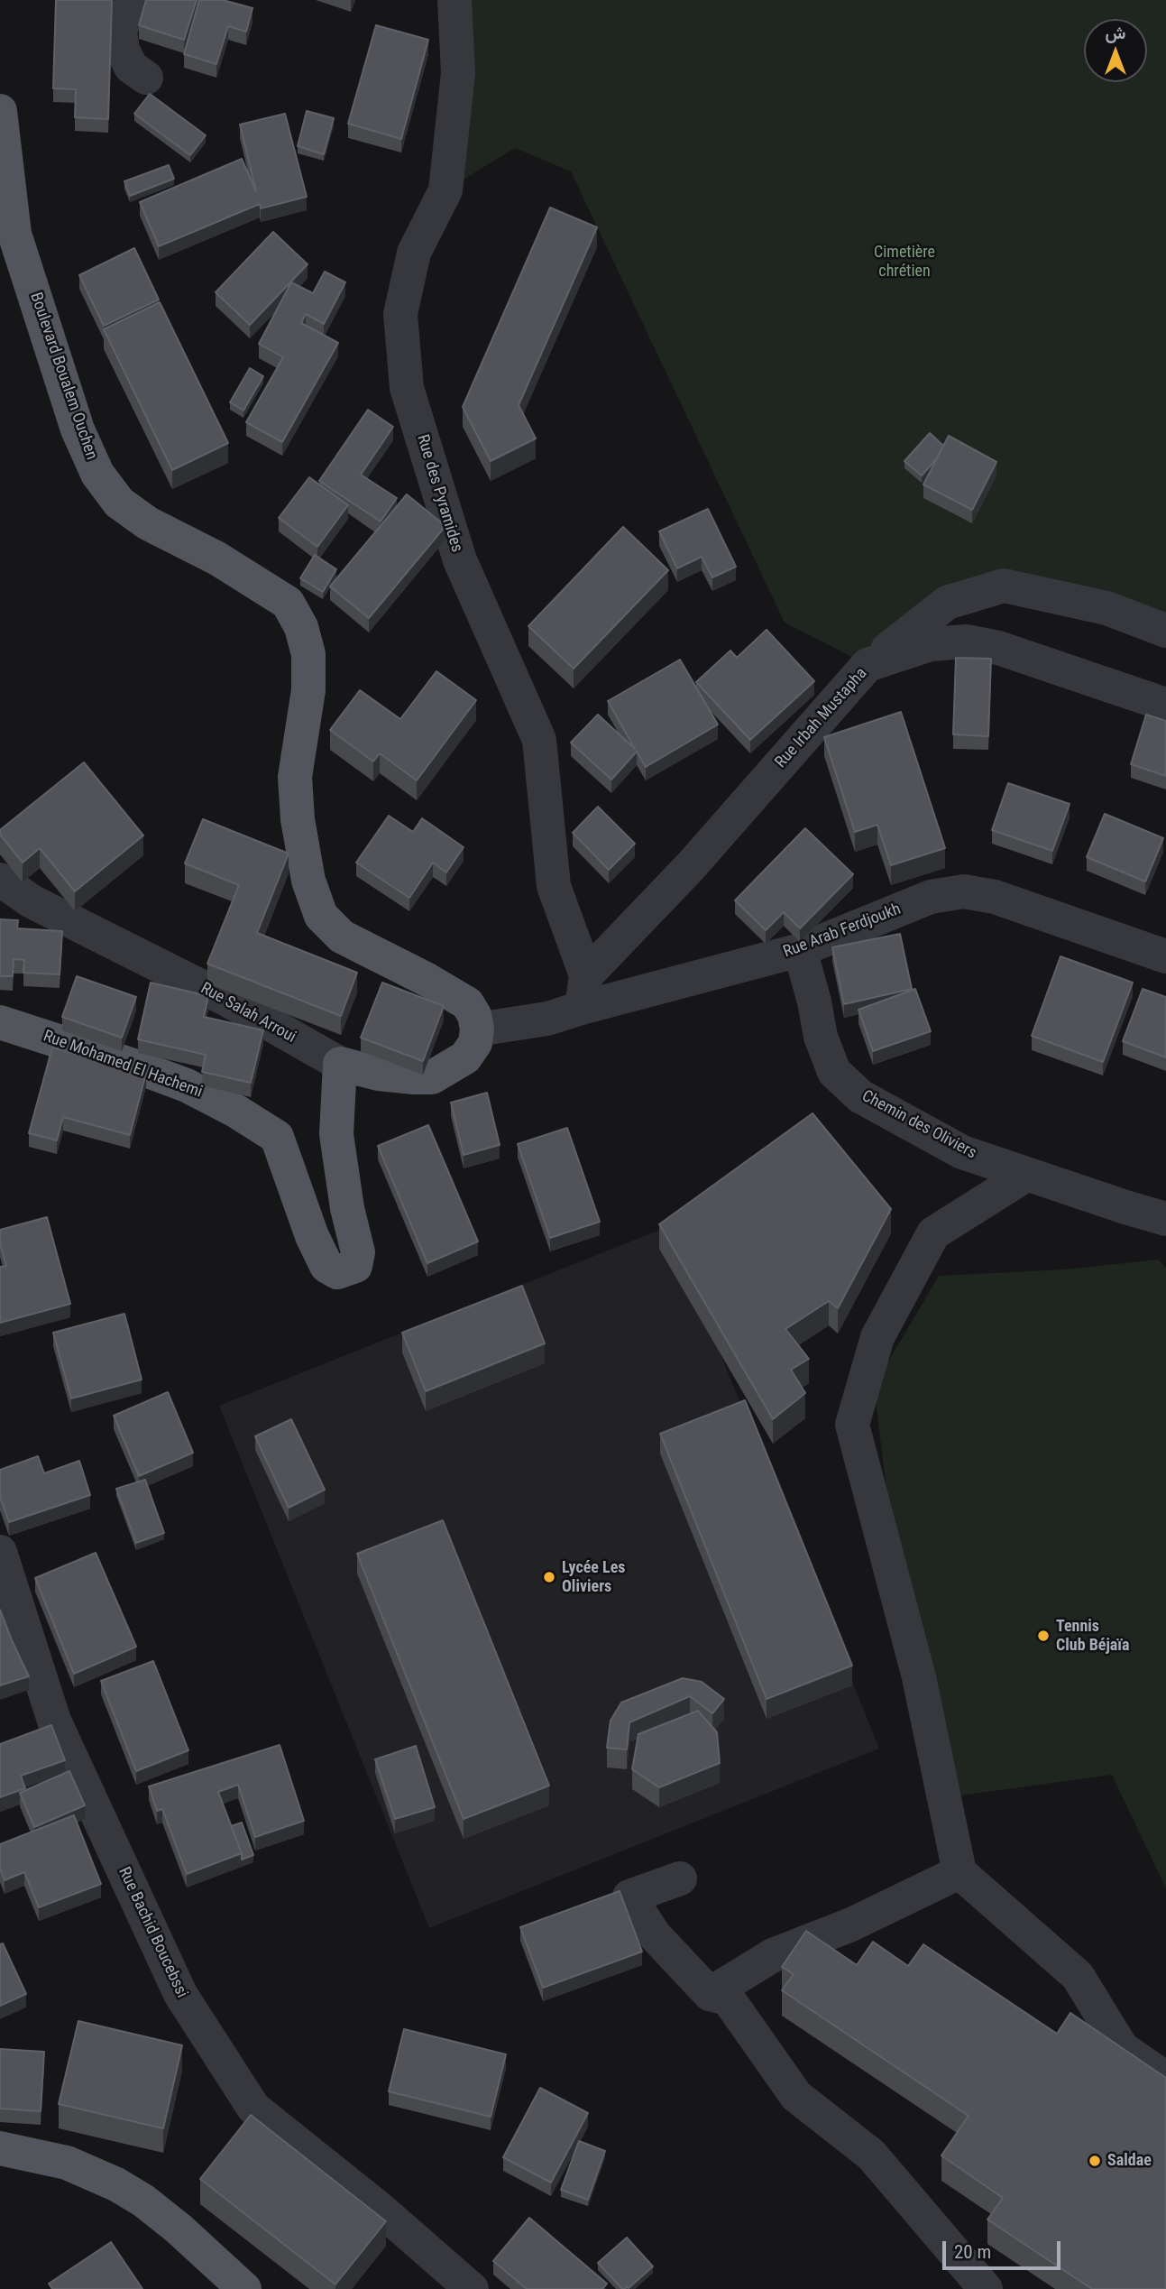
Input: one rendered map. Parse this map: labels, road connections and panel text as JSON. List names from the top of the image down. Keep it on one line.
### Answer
{"streets":{"main road":["Boulevard Boualem Ouchen","Rue Salah Arroui","Rue Mohamed El Hachemi"],"street":["Rue des Pyramides","Rue Irbah Mustapha","Rue Arab Ferdjoukh","Chemin des Oliviers","Rue Bachid Boucebssi"]},"crossings":[["Boulevard Boualem Ouchen","Rue Arab Ferdjoukh"],["Boulevard Boualem Ouchen","Rue Salah Arroui"],["Rue des Pyramides","Rue Irbah Mustapha"],["Rue des Pyramides","Rue Arab Ferdjoukh"],["Rue Irbah Mustapha","Rue Arab Ferdjoukh"],["Rue Arab Ferdjoukh","Rue Salah Arroui"],["Rue Arab Ferdjoukh","Chemin des Oliviers"],["Rue Salah Arroui","Rue Mohamed El Hachemi"]],"parks":["Cimetière chrétien"],"places":["Lycée Les Oliviers","Tennis Club Béjaïa","Saldae"],"scale_bar":"20 m","north":"top"}
